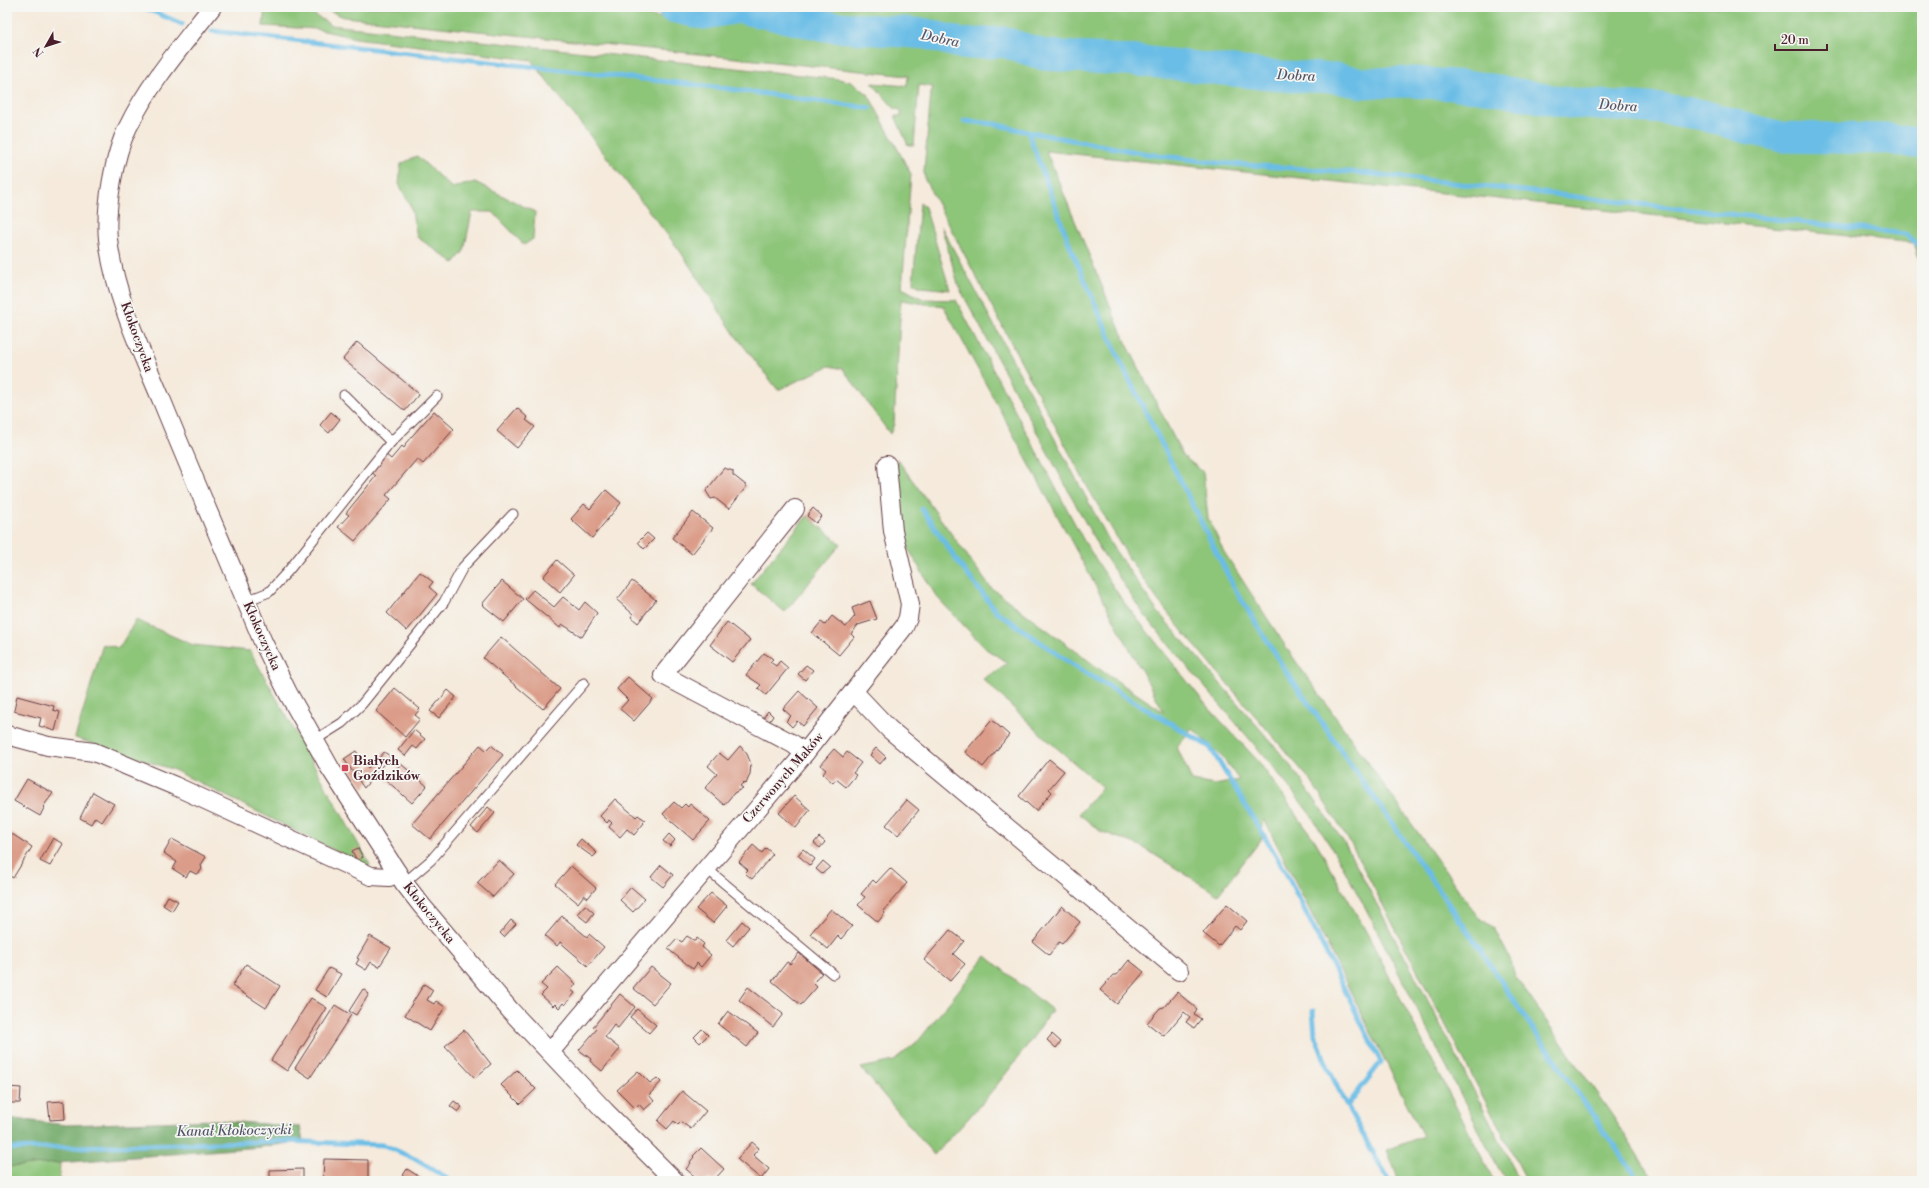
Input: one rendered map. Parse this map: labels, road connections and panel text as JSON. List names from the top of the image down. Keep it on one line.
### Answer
{"streets":{"street":["Kłokoczycka","Czerwonych Maków"]},"crossings":[["Kłokoczycka","Czerwonych Maków"]],"water":["Dobra","Kanał Kłokoczycki"],"places":{"transit":["Białych Goździków"]},"scale_bar":"20 m","north":"bottom left"}
